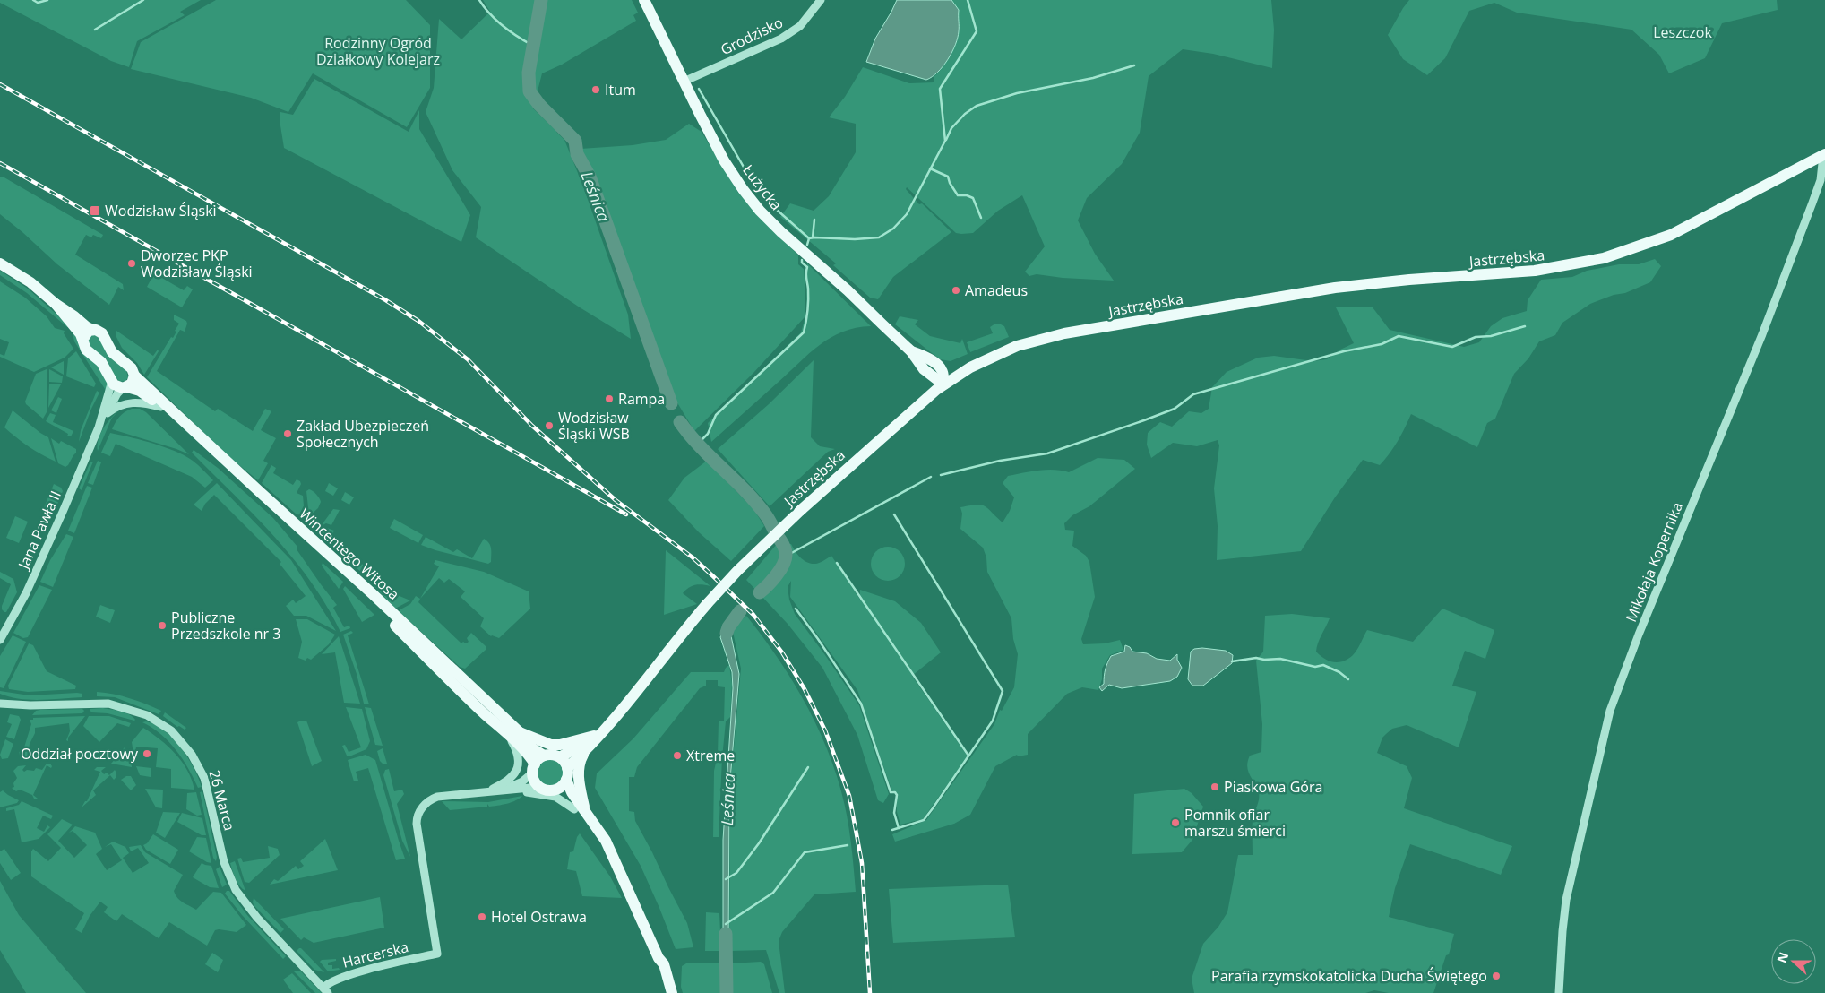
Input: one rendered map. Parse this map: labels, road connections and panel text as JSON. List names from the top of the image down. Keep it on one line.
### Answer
{"streets":{"main road":["Łużycka","Jastrzębska","Wincentego Witosa"],"street":["Grodzisko","Jana Pawła II","Mikołaja Kopernika","26 Marca","Harcerska"]},"crossings":[["Grodzisko","Łużycka"],["Łużycka","Jastrzębska"],["Jastrzębska","Wincentego Witosa"],["Jastrzębska","Mikołaja Kopernika"],["Jana Pawła II","Wincentego Witosa"],["26 Marca","Harcerska"]],"water":["Leśnica"],"parks":["Leszczok","Rodzinny Ogród Działkowy Kolejarz"],"places":{"other":["Itum","Dworzec PKP Wodzisław Śląski","Amadeus","Rampa","Wodzisław Śląski WSB","Zakład Ubezpieczeń Społecznych","Publiczne Przedszkole nr 3","Oddział pocztowy","Xtreme","Piaskowa Góra","Pomnik ofiar marszu śmierci","Hotel Ostrawa","Parafia rzymskokatolicka Ducha Świętego"],"transit":["Wodzisław Śląski"]},"north":"left"}
